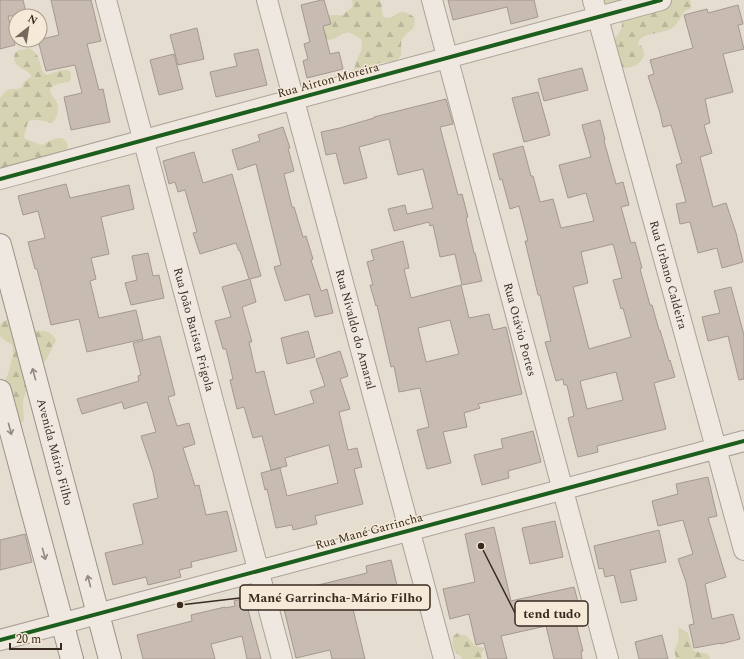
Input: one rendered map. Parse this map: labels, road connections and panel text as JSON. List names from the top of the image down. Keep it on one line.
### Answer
{"streets":{"main road":["Avenida Mário Filho"],"street":["Rua Airton Moreira","Rua Urbano Caldeira","Rua João Batista Frigola","Rua Nivaldo do Amaral","Rua Otávio Portes","Rua Mané Garrincha"]},"crossings":[["Rua Airton Moreira","Rua Urbano Caldeira"],["Rua Airton Moreira","Rua João Batista Frigola"],["Rua Airton Moreira","Rua Nivaldo do Amaral"],["Rua Airton Moreira","Rua Otávio Portes"],["Rua Urbano Caldeira","Rua Mané Garrincha"],["Rua João Batista Frigola","Rua Mané Garrincha"],["Rua Nivaldo do Amaral","Rua Mané Garrincha"],["Rua Otávio Portes","Rua Mané Garrincha"],["Avenida Mário Filho","Rua Mané Garrincha"]],"places":["tend tudo","Mané Garrincha-Mário Filho"],"scale_bar":"20 m","north":"top right"}
